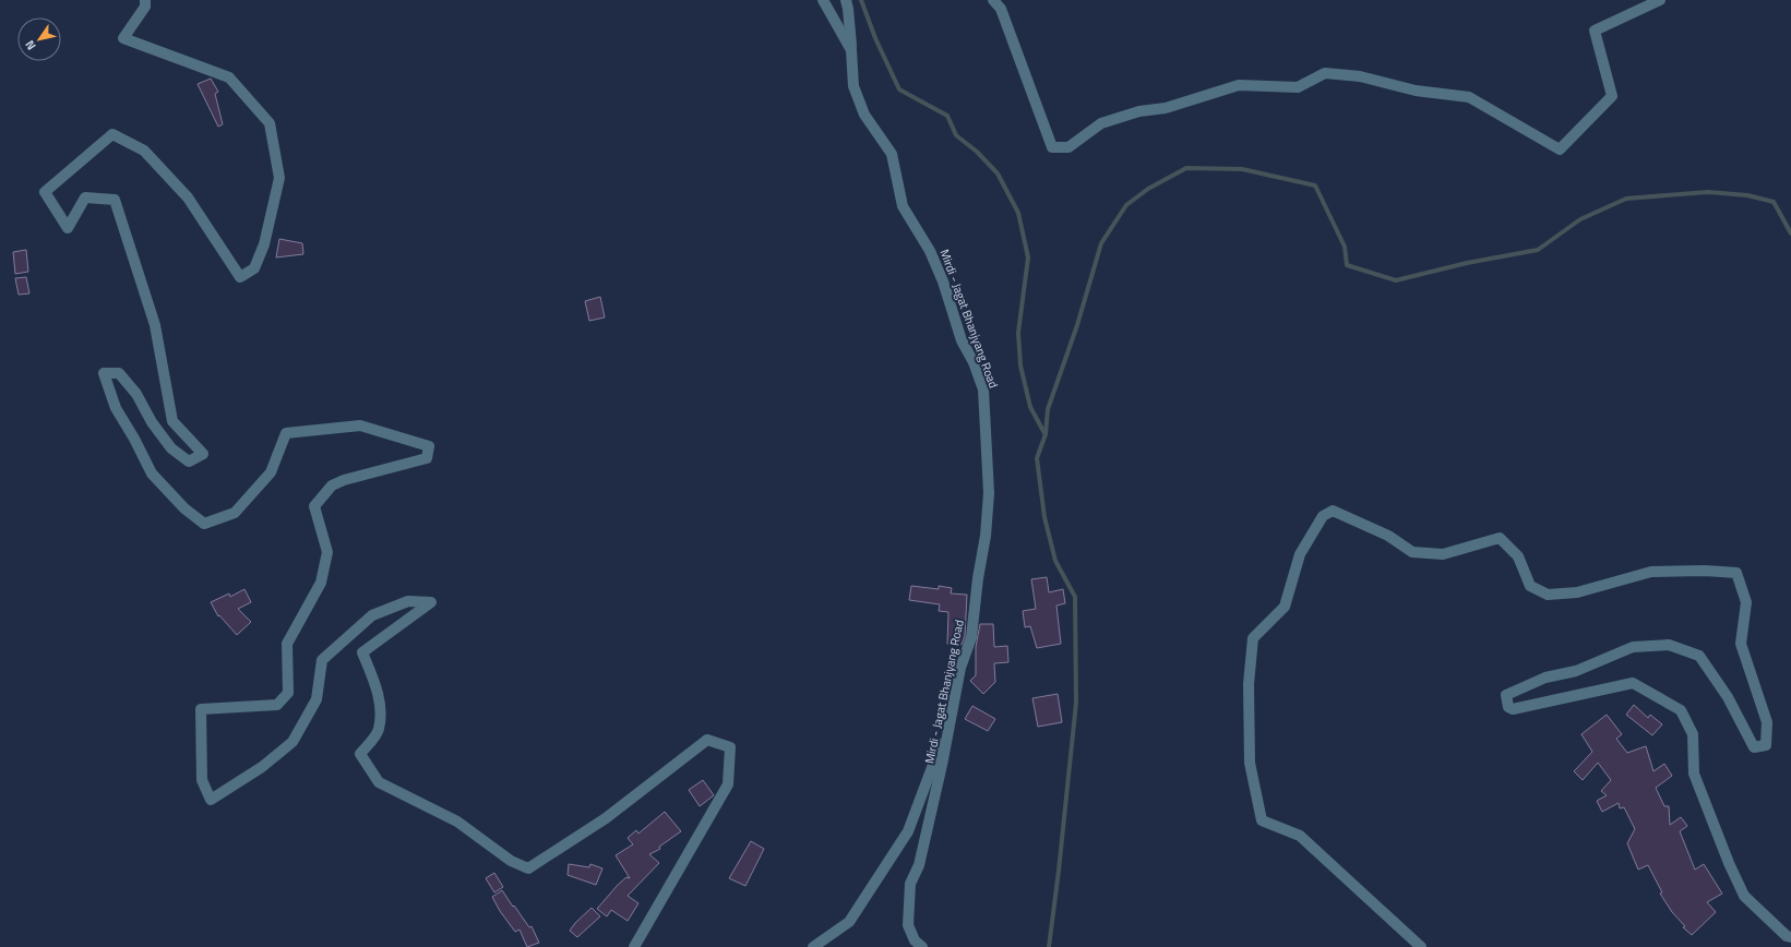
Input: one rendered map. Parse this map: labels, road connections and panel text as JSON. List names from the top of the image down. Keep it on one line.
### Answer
{"streets":{"street":["Mirdi - Jagat Bhanjyang Road"]},"north":"bottom left"}
